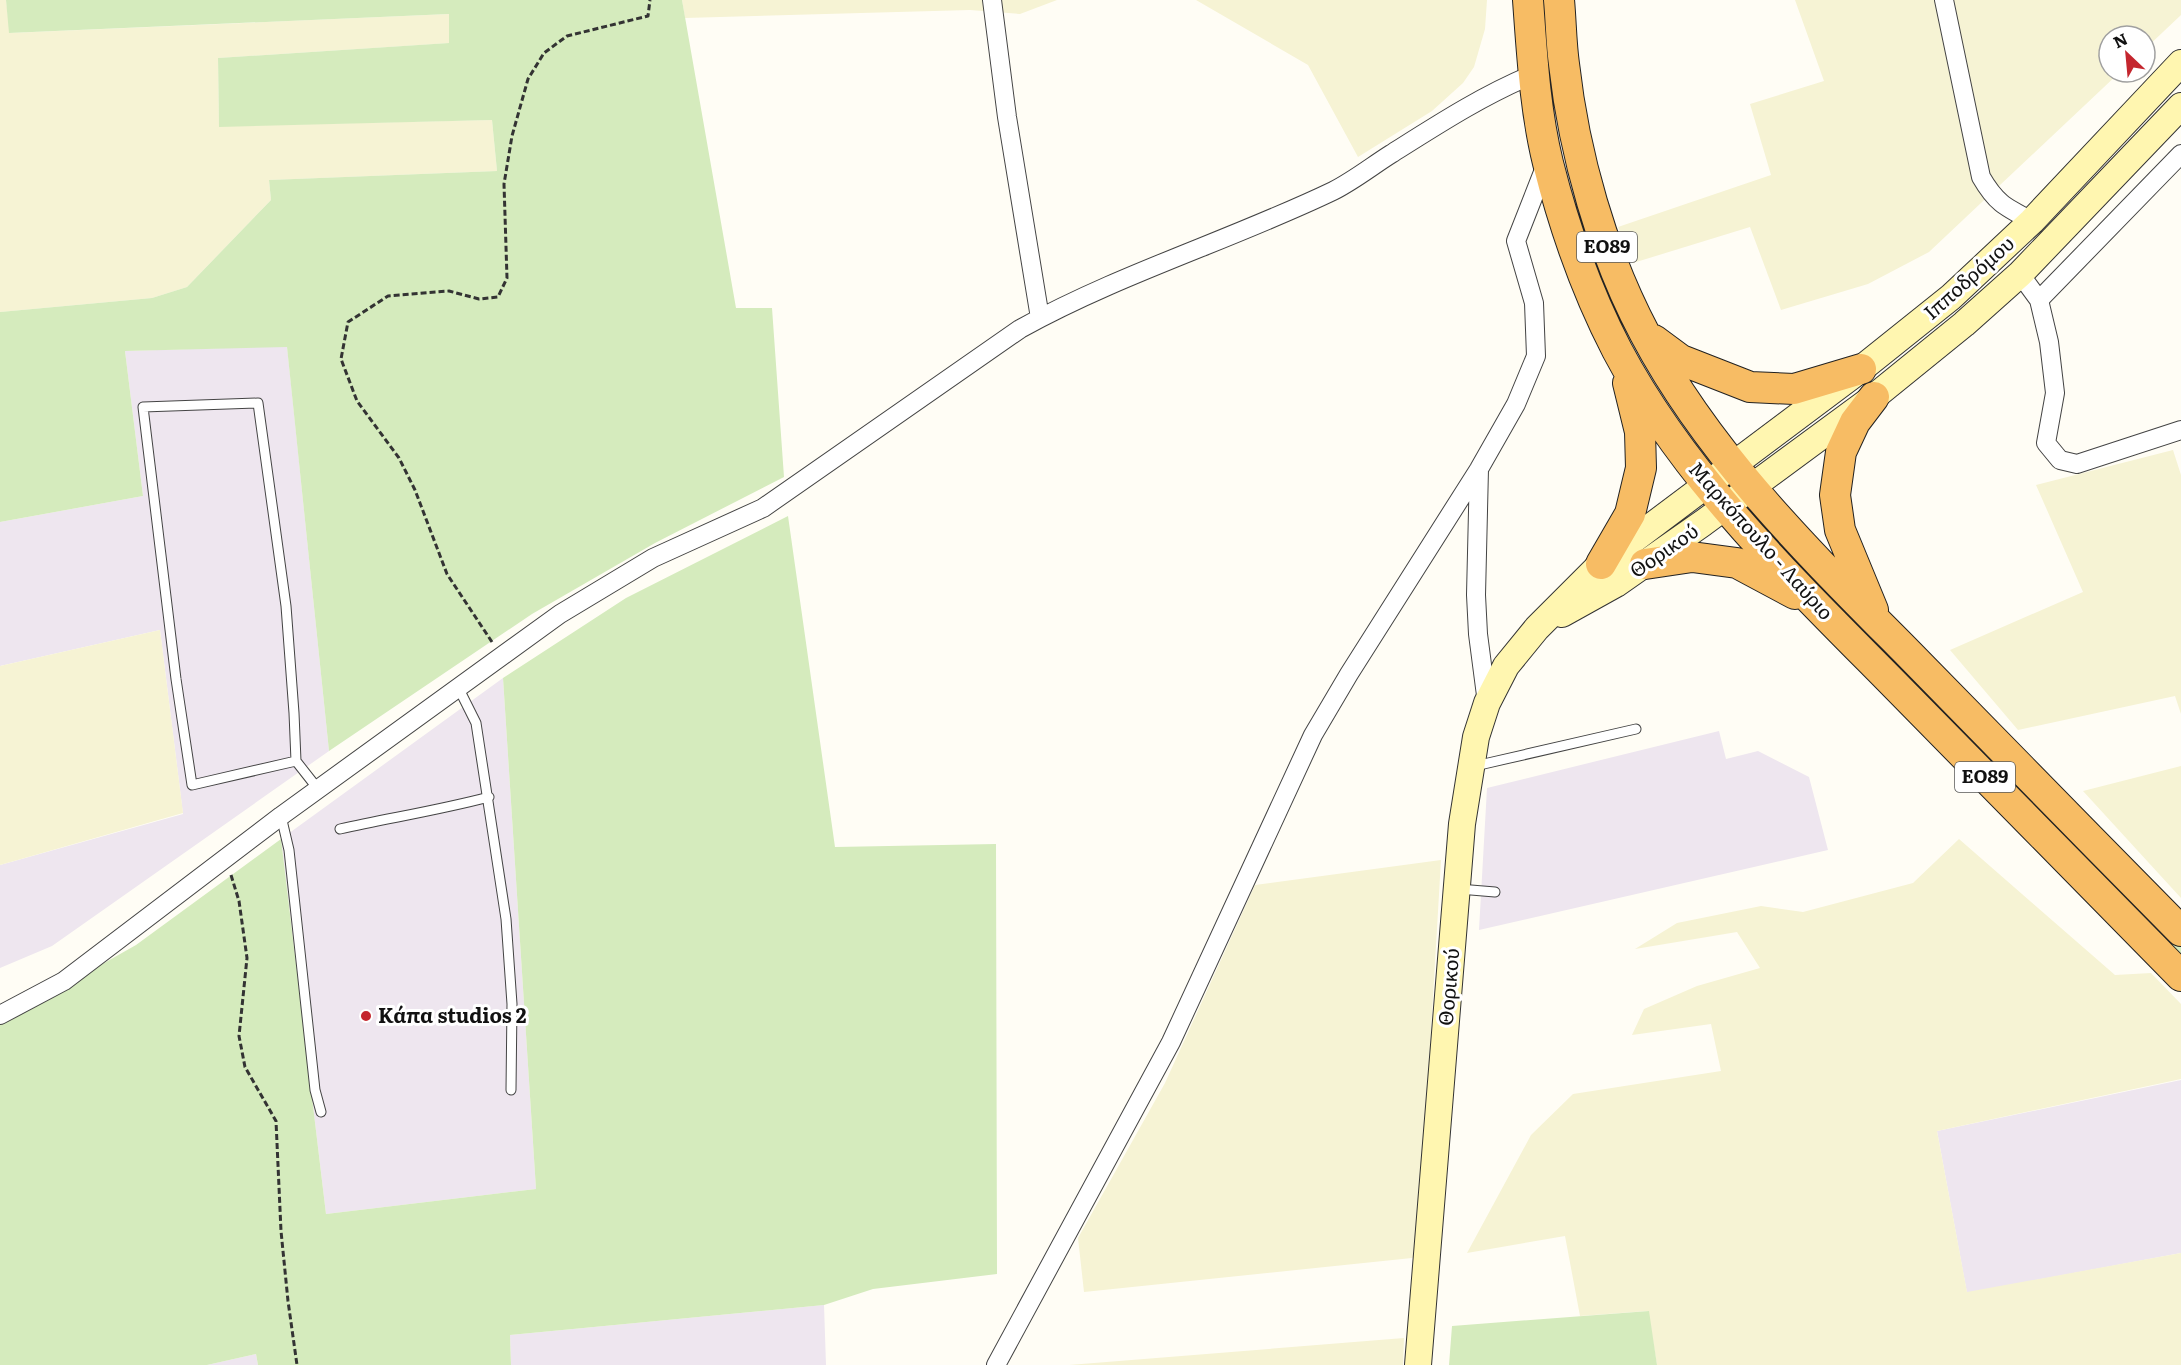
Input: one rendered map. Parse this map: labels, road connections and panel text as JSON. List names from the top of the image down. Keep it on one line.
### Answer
{"streets":{"highway":["ΕΟ89","Μαρκόπουλο - Λαύριο"],"main road":["Ιπποδρόμου","Θορικού"]},"crossings":[["Ιπποδρόμου","Μαρκόπουλο - Λαύριο"],["Ιπποδρόμου","Θορικού"],["Μαρκόπουλο - Λαύριο","Θορικού"]],"places":["Κάπα studios 2"],"north":"top left"}
